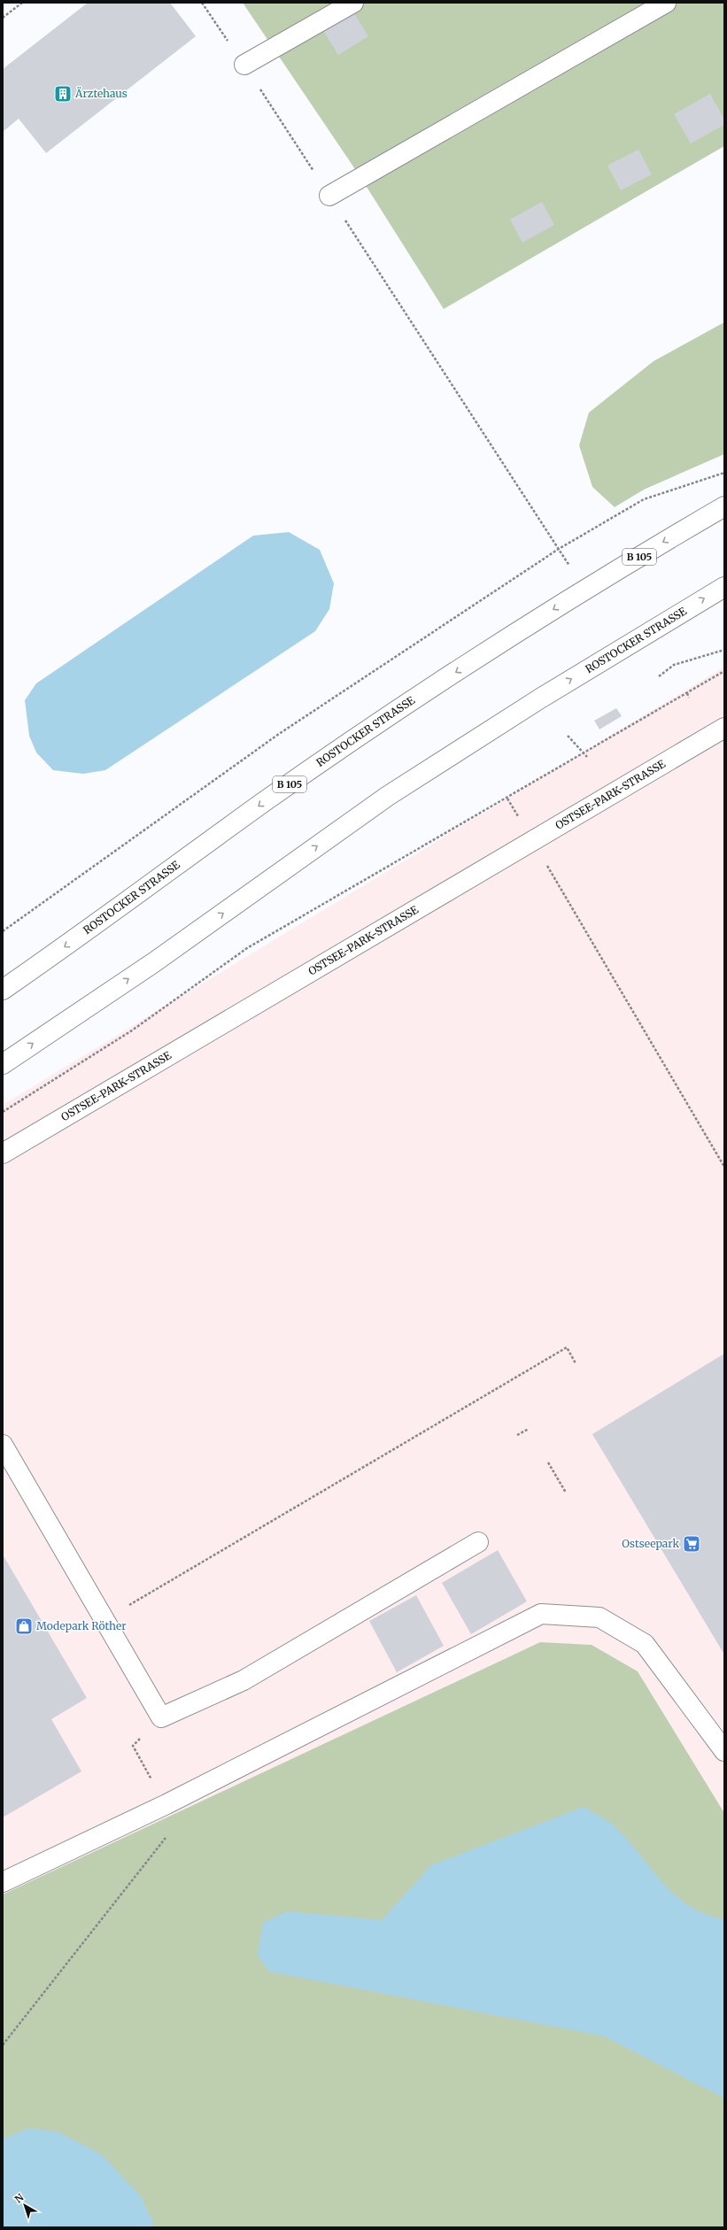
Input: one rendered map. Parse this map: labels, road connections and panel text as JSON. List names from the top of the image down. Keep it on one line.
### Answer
{"streets":{"main road":["B 105","ROSTOCKER STRASSE","OSTSEE-PARK-STRASSE"]},"places":{"building":["Ärztehaus"],"supermarket":["Ostseepark"],"shop":["Modepark Röther"]},"north":"top left"}
